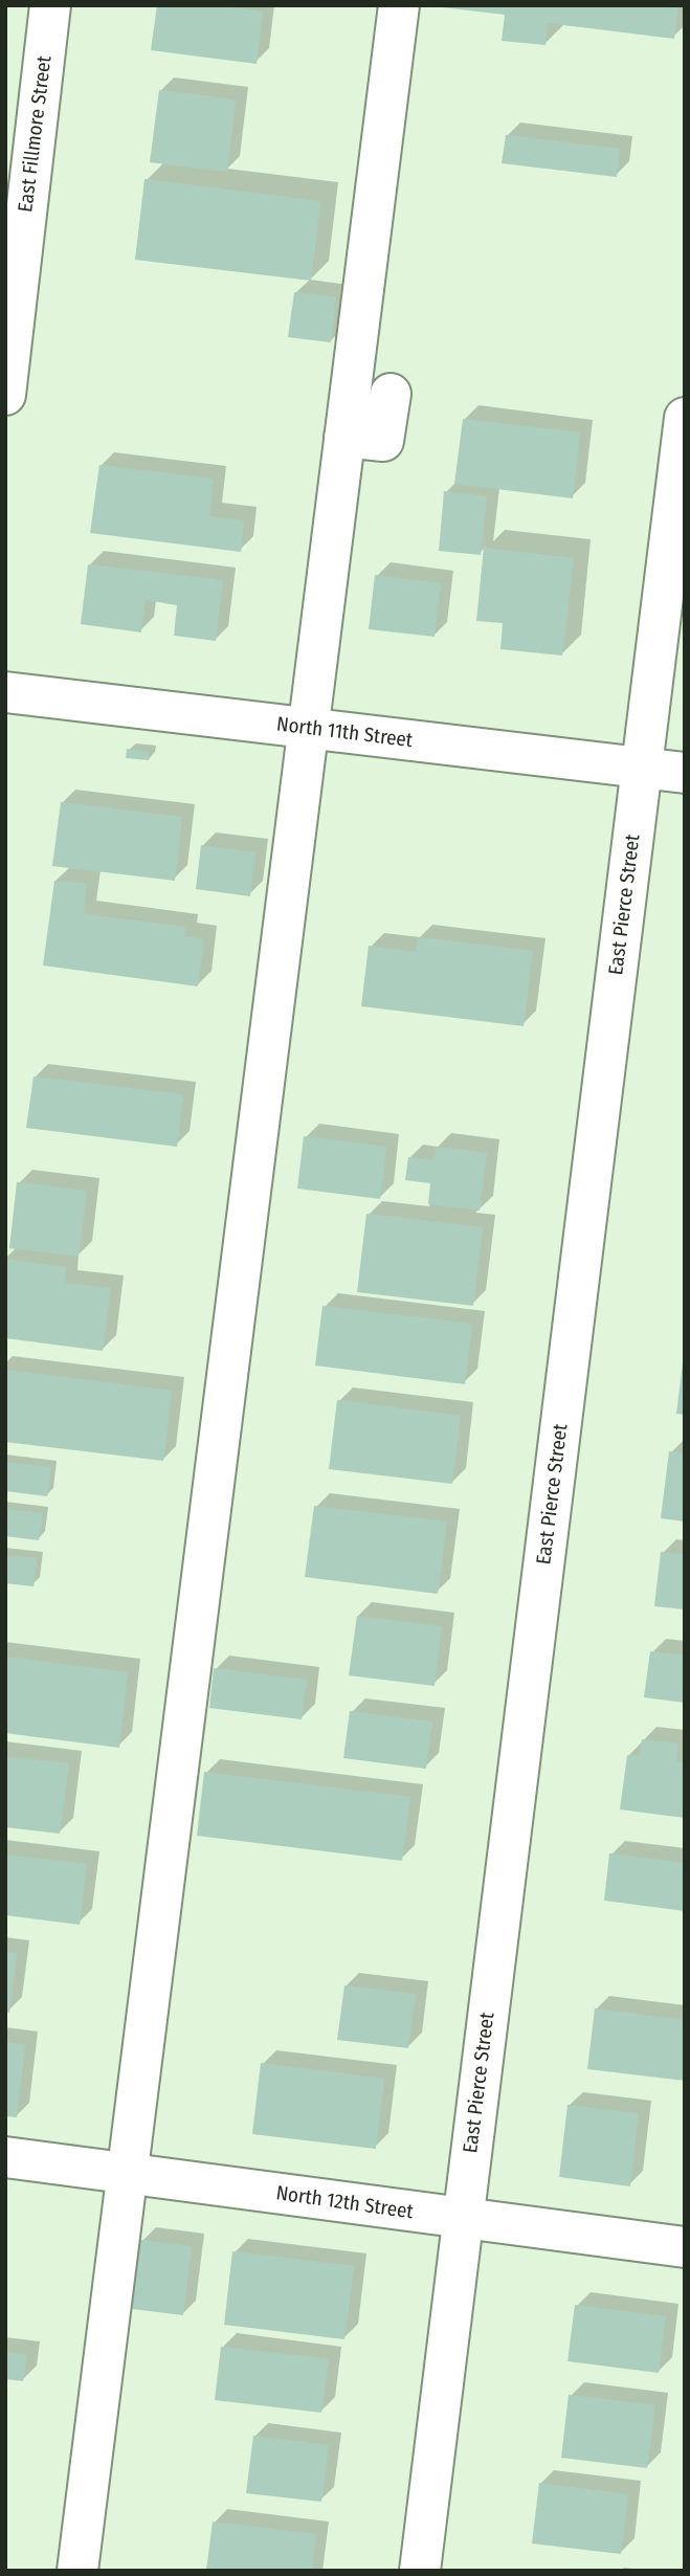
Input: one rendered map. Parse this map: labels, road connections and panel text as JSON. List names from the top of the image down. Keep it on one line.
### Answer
{"streets":{"street":["East Fillmore Street","North 11th Street","East Pierce Street","North 12th Street"]},"crossings":[["North 11th Street","East Pierce Street"],["East Pierce Street","North 12th Street"]]}
